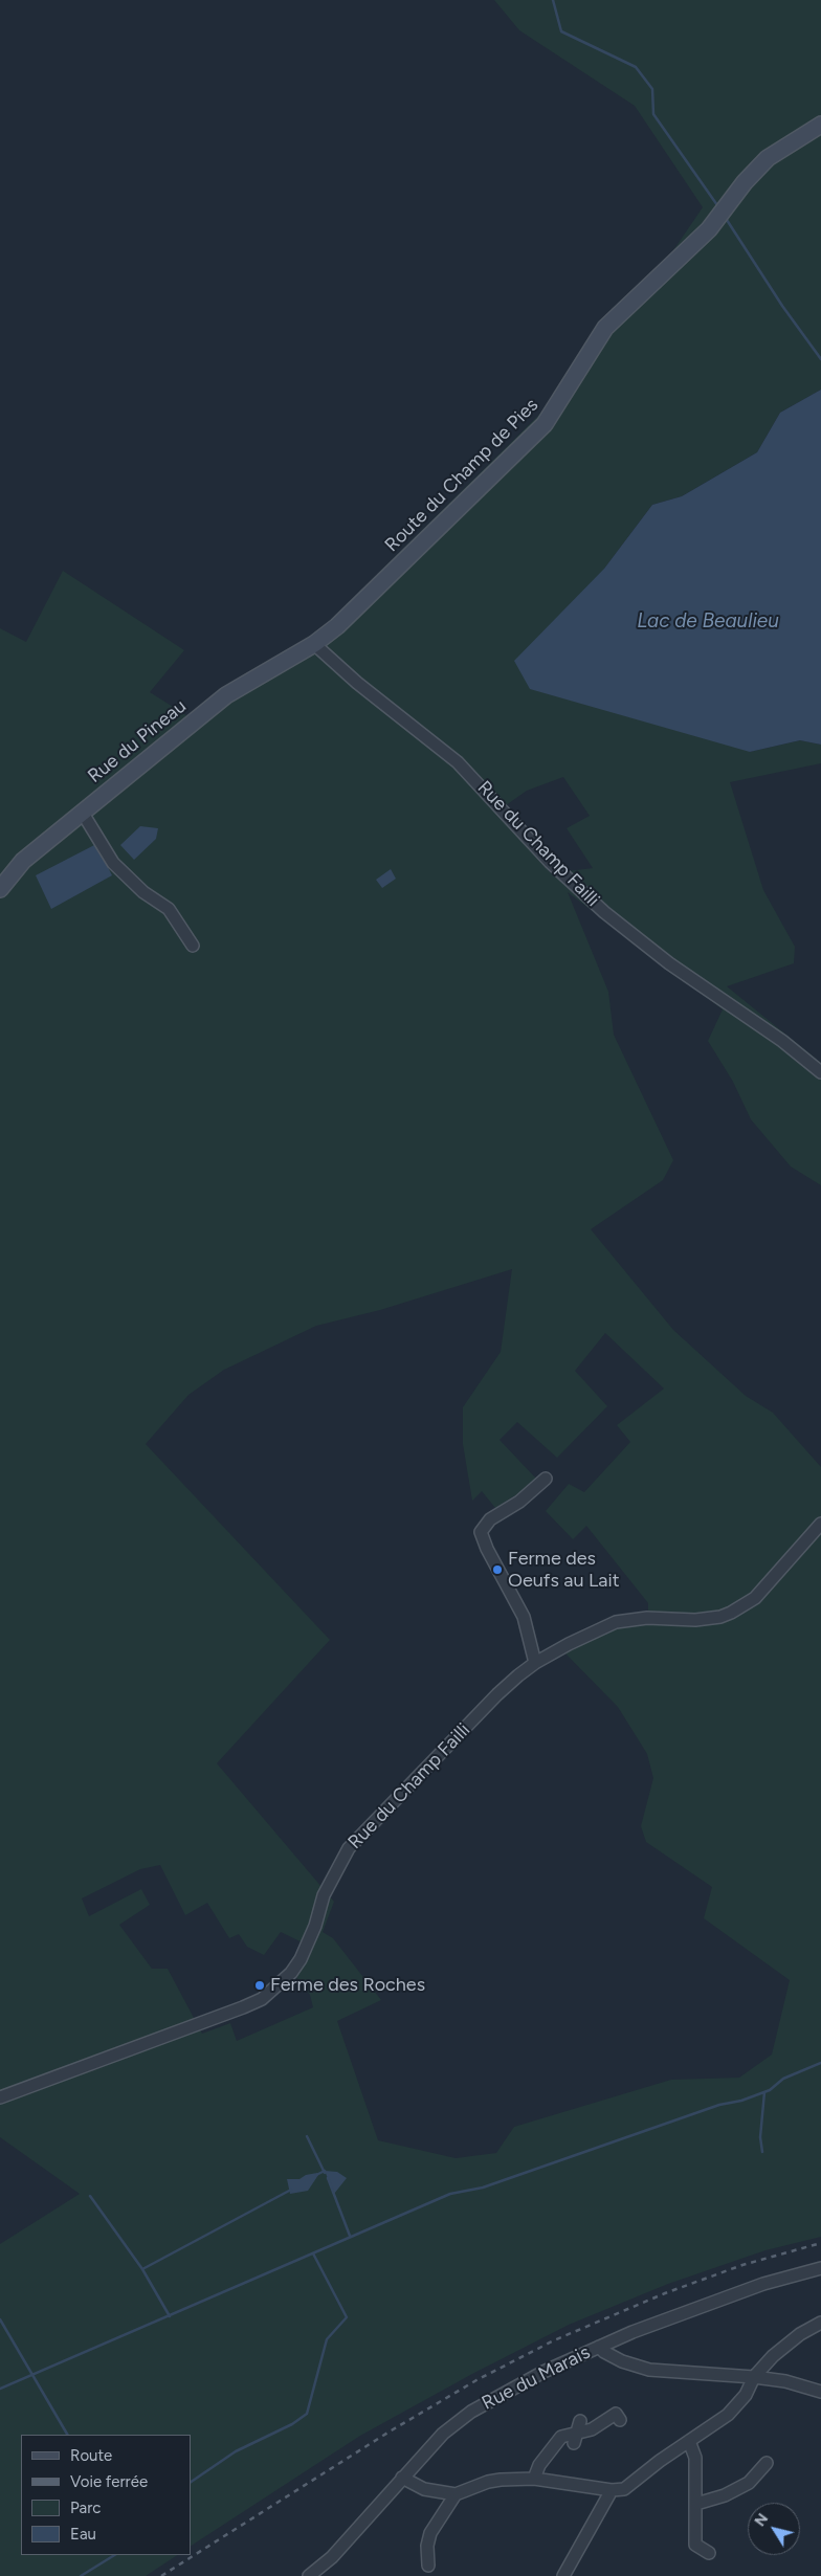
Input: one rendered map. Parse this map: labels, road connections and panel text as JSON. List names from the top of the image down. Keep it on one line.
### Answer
{"streets":{"street":["Route du Champ de Pies","Rue du Pineau","Rue du Champ Failli","Rue du Marais"]},"crossings":[["Route du Champ de Pies","Rue du Pineau"],["Route du Champ de Pies","Rue du Champ Failli"],["Rue du Pineau","Rue du Champ Failli"]],"water":["Lac de Beaulieu"],"places":["Ferme des Oeufs au Lait","Ferme des Roches"],"legend":["Route","Voie ferrée","Parc","Eau"],"north":"top left"}
